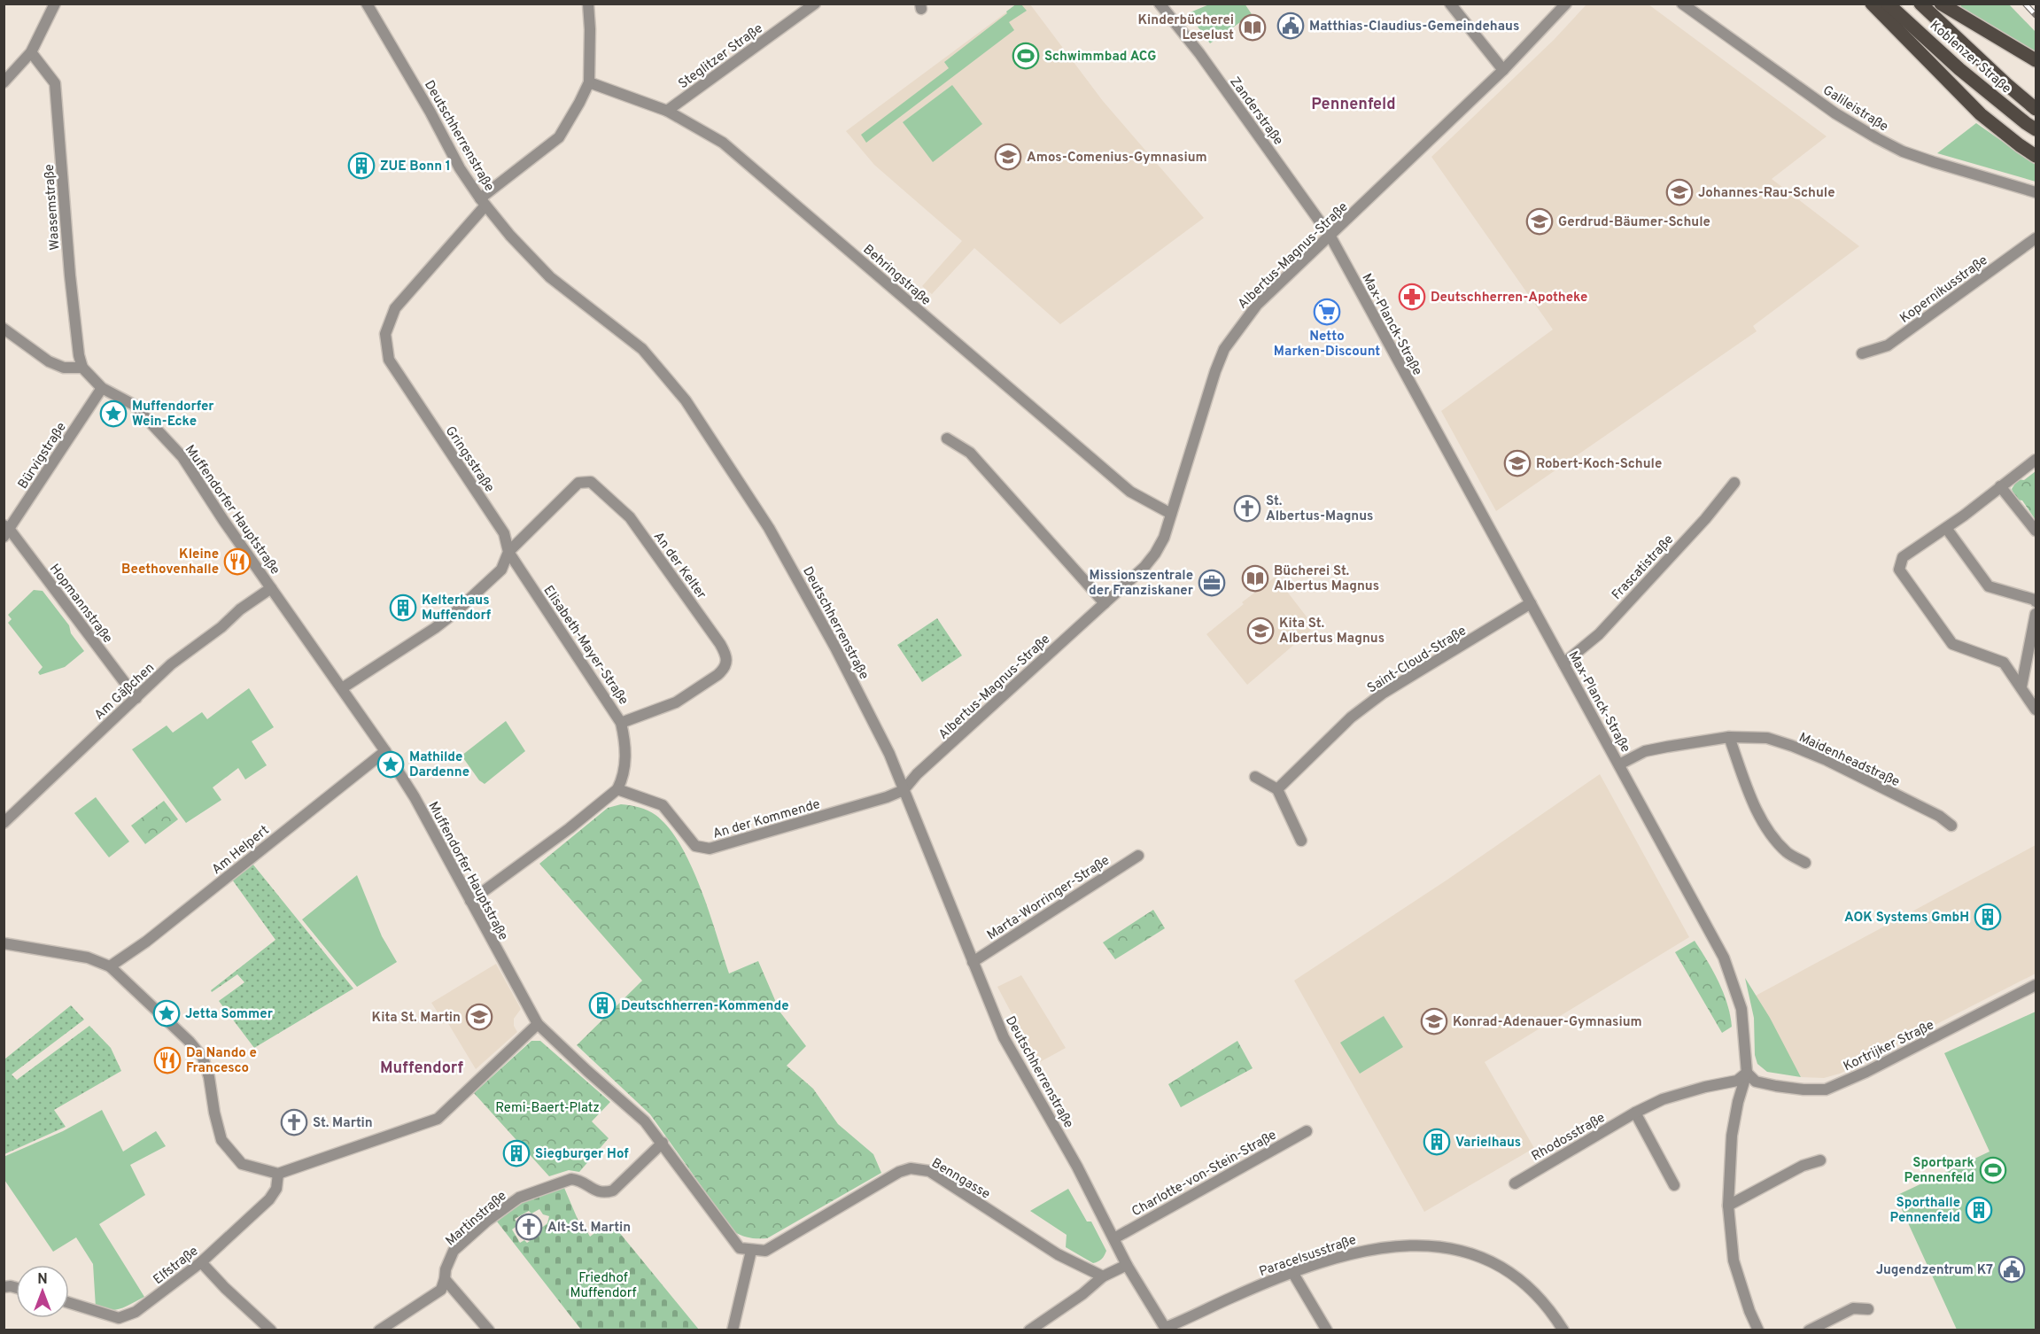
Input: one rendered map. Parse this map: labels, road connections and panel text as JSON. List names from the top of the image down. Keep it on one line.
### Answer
{"streets":{"main road":["Koblenzer Straße"],"street":["Steglitzer Straße","Galileistraße","Zanderstraße","Deutschherrenstraße","Waasemstraße","Albertus-Magnus-Straße","Behringstraße","Kopernikusstraße","Max-Planck-Straße","Bürvigstraße","Gringsstraße","Muffendorfer Hauptstraße","An der Kelter","Frascatistraße","Hopmannstraße","Elisabeth-Mayer-Straße","Saint-Cloud-Straße","Am Gäßchen","Maidenheadstraße","An der Kommende","Am Helpert","Marta-Worringer-Straße","Kortrijker Straße","Rhodosstraße","Charlotte-von-Stein-Straße","Benngasse","Martinstraße","Paracelsusstraße","Elfstraße"]},"crossings":[["Steglitzer Straße","Behringstraße"],["Zanderstraße","Albertus-Magnus-Straße"],["Zanderstraße","Max-Planck-Straße"],["Deutschherrenstraße","Albertus-Magnus-Straße"],["Deutschherrenstraße","Gringsstraße"],["Deutschherrenstraße","An der Kommende"],["Deutschherrenstraße","Marta-Worringer-Straße"],["Deutschherrenstraße","Charlotte-von-Stein-Straße"],["Deutschherrenstraße","Paracelsusstraße"],["Albertus-Magnus-Straße","Behringstraße"],["Albertus-Magnus-Straße","Max-Planck-Straße"],["Albertus-Magnus-Straße","An der Kommende"],["Behringstraße","Gringsstraße"],["Max-Planck-Straße","Frascatistraße"],["Max-Planck-Straße","Saint-Cloud-Straße"],["Max-Planck-Straße","Maidenheadstraße"],["Max-Planck-Straße","Kortrijker Straße"],["Max-Planck-Straße","Rhodosstraße"],["Bürvigstraße","Muffendorfer Hauptstraße"],["Bürvigstraße","Hopmannstraße"],["Gringsstraße","An der Kelter"],["Gringsstraße","Elisabeth-Mayer-Straße"],["Muffendorfer Hauptstraße","Am Gäßchen"],["Muffendorfer Hauptstraße","Am Helpert"],["Muffendorfer Hauptstraße","Benngasse"],["Muffendorfer Hauptstraße","Martinstraße"],["An der Kelter","Elisabeth-Mayer-Straße"],["Hopmannstraße","Am Gäßchen"],["Elisabeth-Mayer-Straße","An der Kommende"],["Kortrijker Straße","Rhodosstraße"]],"districts":["Pennenfeld","Muffendorf"],"parks":["Remi-Baert-Platz","Friedhof Muffendorf"],"places":{"public building":["Matthias-Claudius-Gemeindehaus","Jugendzentrum K7"],"library":["Kinderbücherei Leselust","Bücherei St. Albertus Magnus"],"sports":["Schwimmbad ACG","Sportpark Pennenfeld"],"school or university":["Amos-Comenius-Gymnasium","Johannes-Rau-Schule","Gerdrud-Bäumer-Schule","Robert-Koch-Schule","Kita St. Albertus Magnus","Kita St. Martin","Konrad-Adenauer-Gymnasium"],"building":["ZUE Bonn 1","Kelterhaus Muffendorf","AOK Systems GmbH","Deutschherren-Kommende","Varielhaus","Siegburger Hof","Sporthalle Pennenfeld"],"pharmacy":["Deutschherren-Apotheke"],"supermarket":["Netto Marken-Discount"],"place":["Muffendorfer Wein-Ecke","Mathilde Dardenne","Jetta Sommer"],"church":["St. Albertus-Magnus","St. Martin","Alt-St. Martin"],"restaurant":["Kleine Beethovenhalle","Da Nando e Francesco"],"office":["Missionszentrale der Franziskaner"]},"north":"top"}
